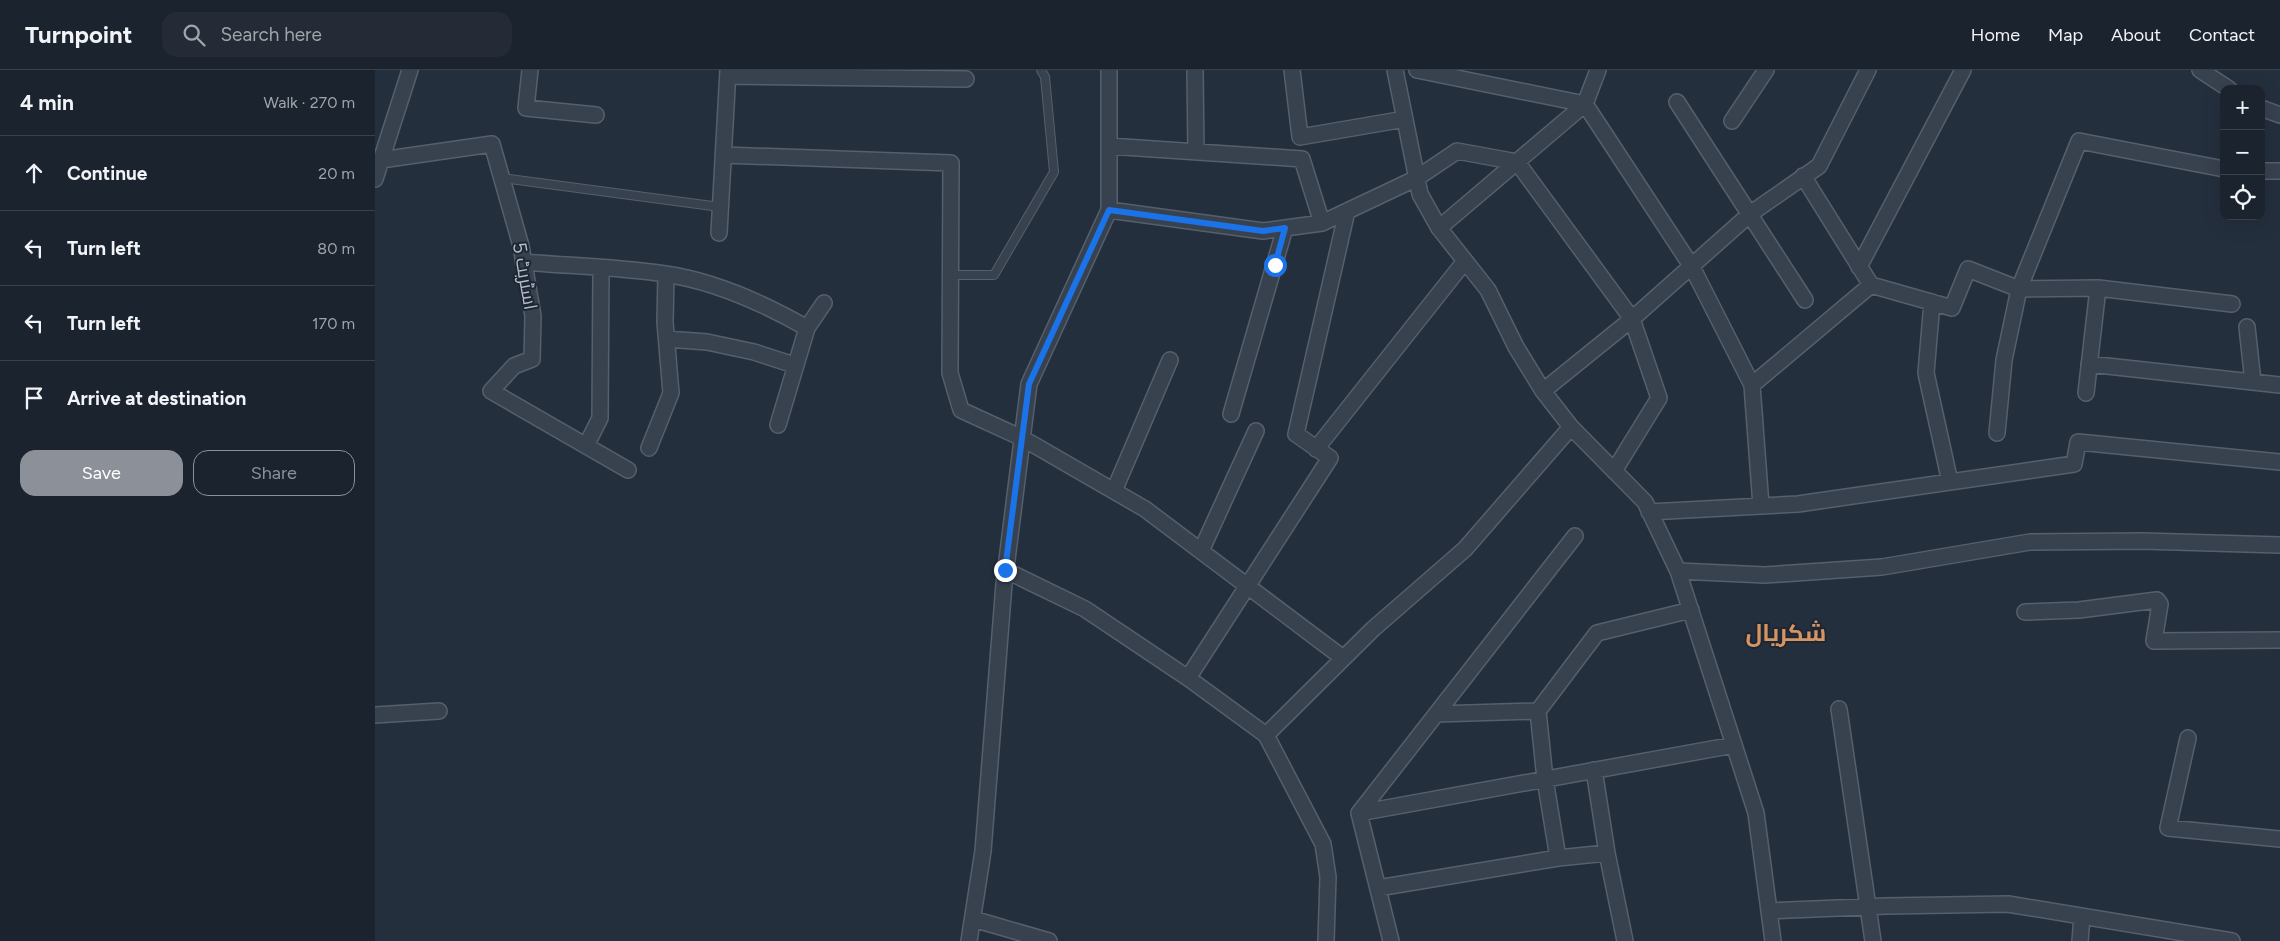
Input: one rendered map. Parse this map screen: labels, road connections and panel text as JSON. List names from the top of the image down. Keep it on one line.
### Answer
{"streets":{"street":["اسٹریٹ 5"]},"districts":["شکریال"],"page":{"header":"Turnpoint","search":"Search here","nav":["Home","Map","About","Contact"],"heading":["4 min","Walk · 270 m"],"map_buttons":["+","−"],"list":[["Continue","20 m"],["Turn left","80 m"],["Turn left","170 m"],"Arrive at destination"],"buttons":["Save","Share"]}}
